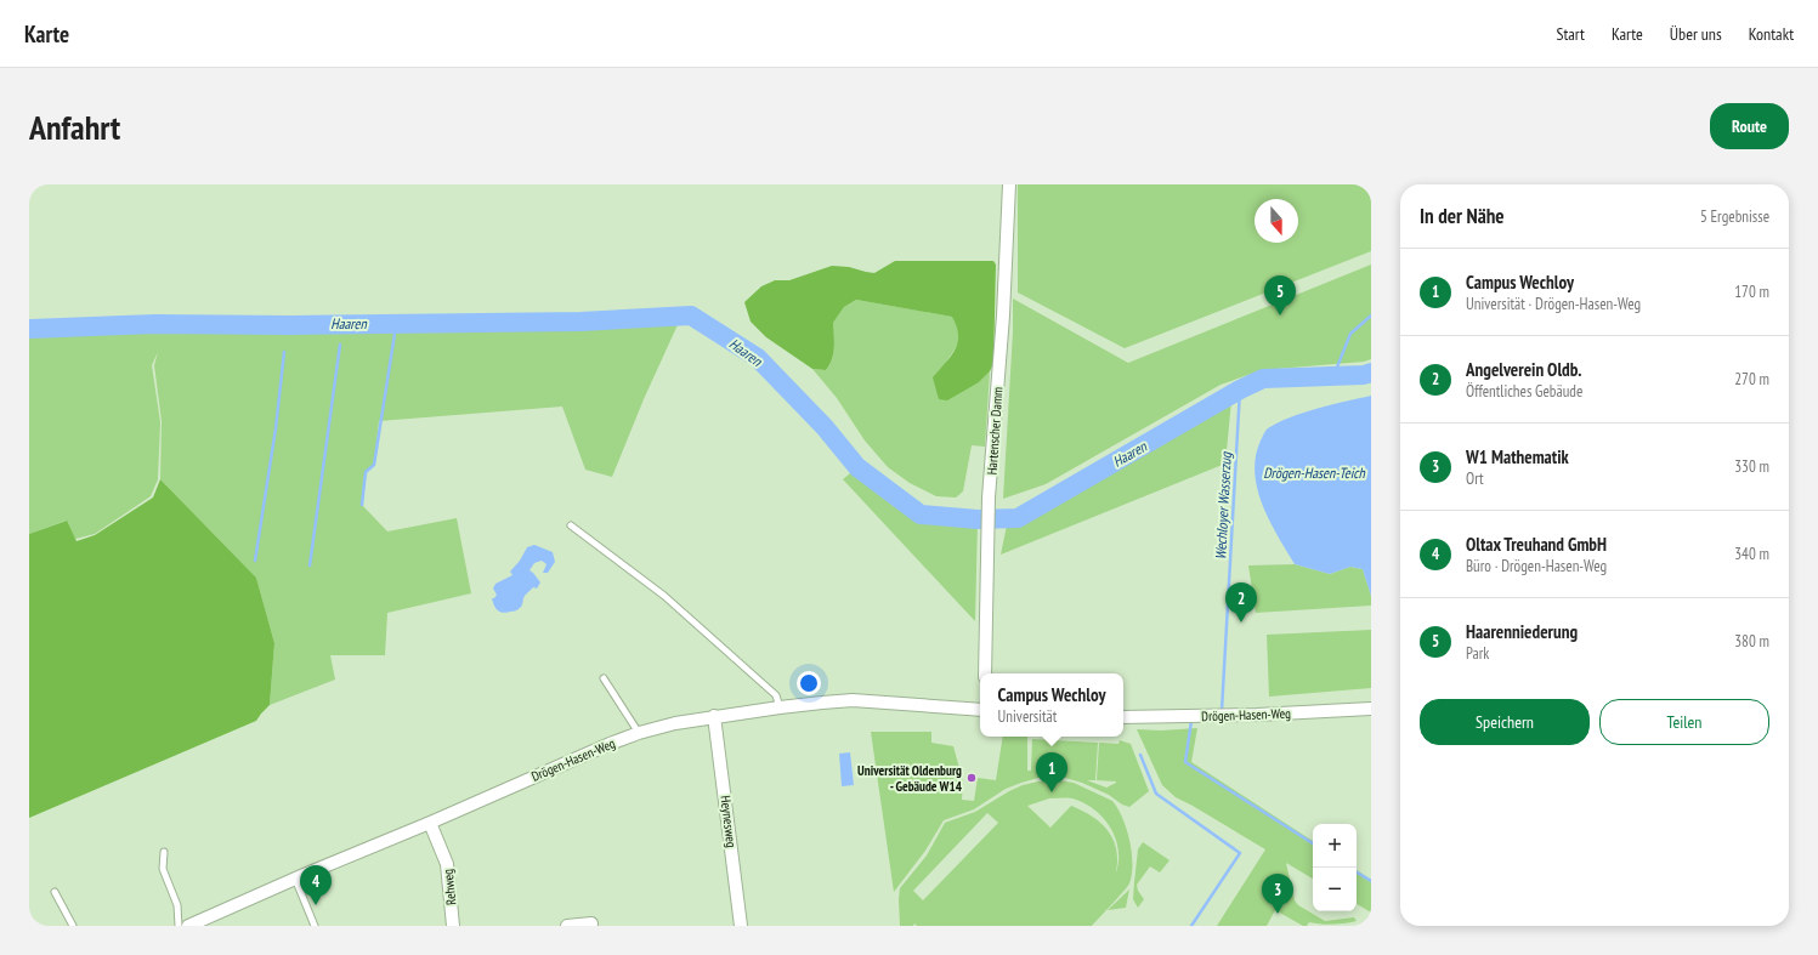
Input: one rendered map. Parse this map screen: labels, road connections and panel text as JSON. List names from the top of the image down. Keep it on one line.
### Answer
{"streets":{"street":["Hartenscher Damm","Drögen-Hasen-Weg","Heynesweg","Rehweg"]},"crossings":[["Drögen-Hasen-Weg","Heynesweg"],["Drögen-Hasen-Weg","Rehweg"]],"water":["Haaren","Drögen-Hasen-Teich","Wechloyer Wasserzug"],"places":["Universität Oldenburg - Gebäude W14"],"north":"bottom","page":{"header":"Karte","nav":["Start","Karte","Über uns","Kontakt"],"buttons":["Route",["Speichern","Teilen"]],"title":"Anfahrt","heading":["In der Nähe","5 Ergebnisse"],"list":[{"mark":"1","name":"Campus Wechloy","note":"Universität · Drögen-Hasen-Weg","value":"170 m"},{"mark":"2","name":"Angelverein Oldb.","note":"Öffentliches Gebäude","value":"270 m"},{"mark":"3","name":"W1 Mathematik","note":"Ort","value":"330 m"},{"mark":"4","name":"Oltax Treuhand GmbH","note":"Büro · Drögen-Hasen-Weg","value":"340 m"},{"mark":"5","name":"Haarenniederung","note":"Park","value":"380 m"}],"pins":["5","2","1","4","3"],"popup":["Campus Wechloy","Universität"],"map_buttons":["+","−"]}}
